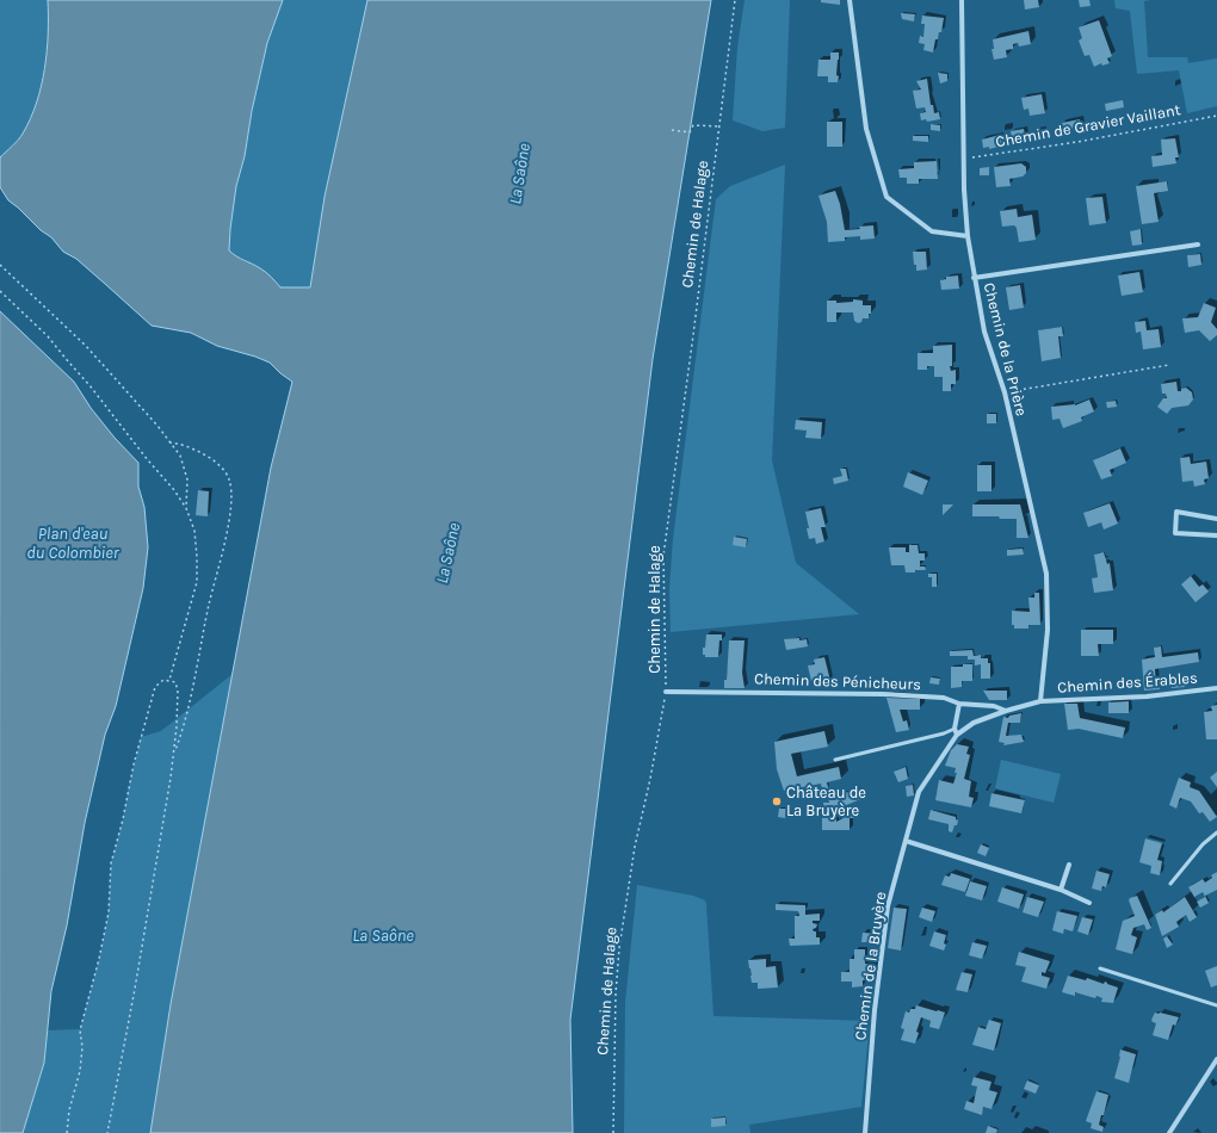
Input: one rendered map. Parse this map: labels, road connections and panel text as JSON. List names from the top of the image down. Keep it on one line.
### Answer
{"streets":{"street":["Chemin de la Prière","Chemin des Pénicheurs","Chemin des Érables","Chemin de la Bruyère"],"path":["Chemin de Gravier Vaillant","Chemin de Halage"]},"crossings":[["Chemin de Gravier Vaillant","Chemin de la Prière"],["Chemin de Halage","Chemin des Pénicheurs"],["Chemin de la Prière","Chemin des Érables"],["Chemin de la Prière","Chemin de la Bruyère"],["Chemin des Pénicheurs","Chemin de la Bruyère"],["Chemin des Érables","Chemin de la Bruyère"]],"water":["La Saône","Plan d'eau du Colombier"],"places":["Château de La Bruyère"]}
